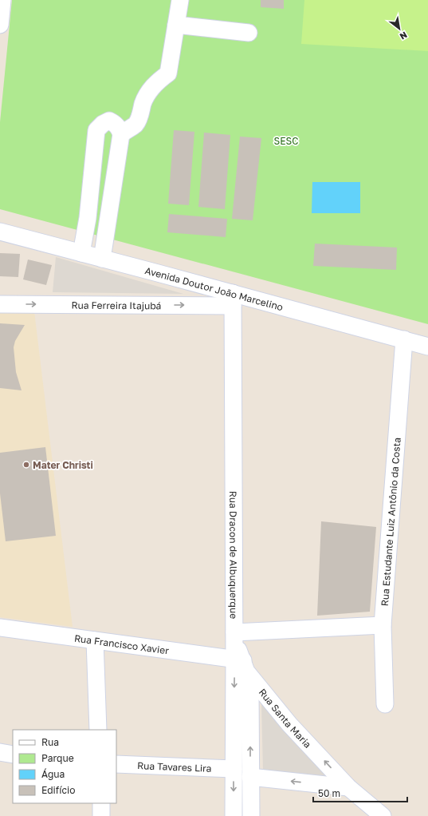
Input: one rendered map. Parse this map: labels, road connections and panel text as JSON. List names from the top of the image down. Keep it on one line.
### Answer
{"streets":{"street":["Avenida Doutor João Marcelino","Rua Ferreira Itajubá","Rua Estudante Luiz Antônio da Costa","Rua Dracon de Albuquerque","Rua Francisco Xavier","Rua Santa Maria","Rua Tavares Lira"]},"crossings":[["Avenida Doutor João Marcelino","Rua Ferreira Itajubá"],["Avenida Doutor João Marcelino","Rua Estudante Luiz Antônio da Costa"],["Avenida Doutor João Marcelino","Rua Dracon de Albuquerque"],["Rua Ferreira Itajubá","Rua Dracon de Albuquerque"],["Rua Dracon de Albuquerque","Rua Santa Maria"],["Rua Francisco Xavier","Rua Santa Maria"]],"one_way":["Rua Ferreira Itajubá","Rua Santa Maria"],"parks":["SESC"],"places":["Mater Christi"],"legend":["Rua","Parque","Água","Edifício"],"scale_bar":"50 m","north":"bottom right"}
